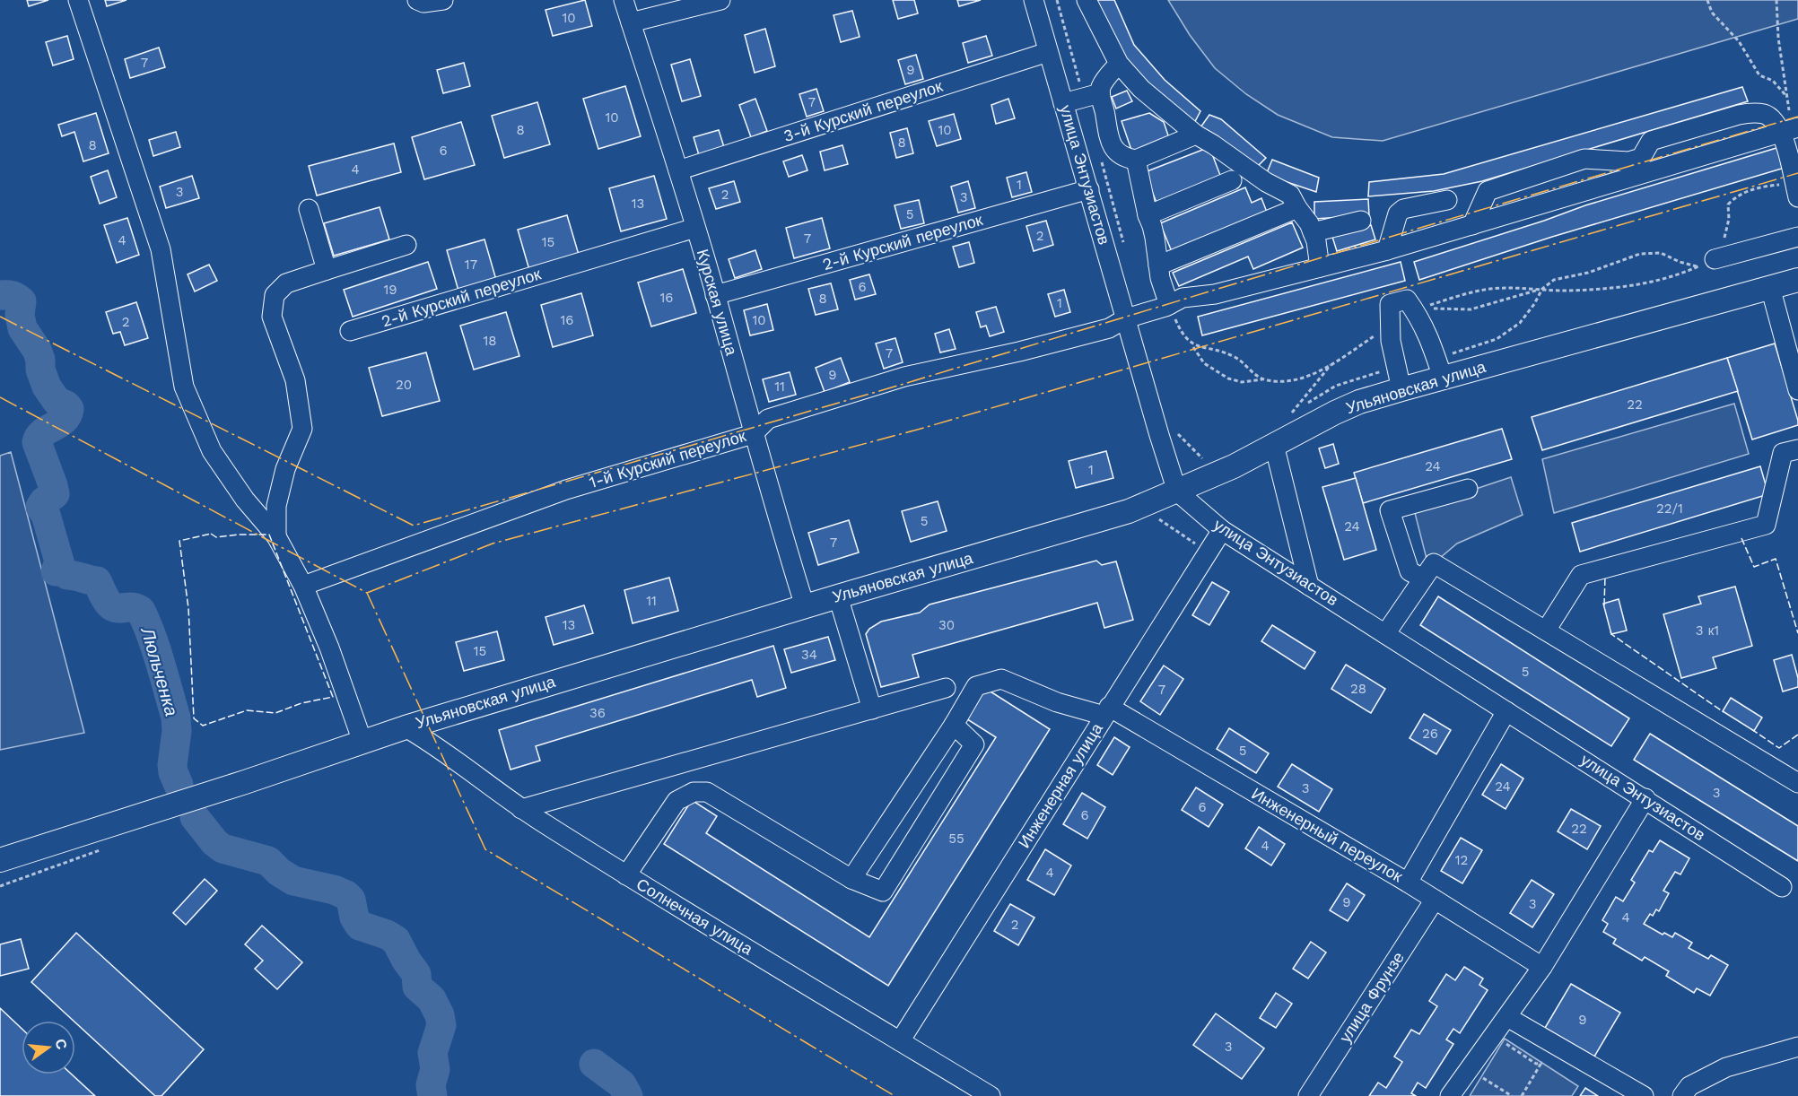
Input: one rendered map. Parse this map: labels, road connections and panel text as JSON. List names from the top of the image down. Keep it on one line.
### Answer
{"streets":{"main road":["Ульяновская улица"],"street":["3-й Курский переулок","улица Энтузиастов","2-й Курский переулок","Курская улица","1-й Курский переулок","Инженерная улица","Инженерный переулок","Солнечная улица","улица Фрунзе"]},"crossings":[["3-й Курский переулок","улица Энтузиастов"],["3-й Курский переулок","Курская улица"],["улица Энтузиастов","2-й Курский переулок"],["улица Энтузиастов","Ульяновская улица"],["улица Энтузиастов","1-й Курский переулок"],["улица Энтузиастов","Инженерная улица"],["2-й Курский переулок","Курская улица"],["Курская улица","Ульяновская улица"],["Курская улица","1-й Курский переулок"],["Ульяновская улица","Солнечная улица"],["Инженерная улица","Инженерный переулок"],["Инженерная улица","Солнечная улица"],["Инженерный переулок","улица Фрунзе"]],"water":["Люльченка"],"house_numbers":["10","7","9","7","10","8","10","8","8","6","4","1","3","2","3","13","5","2","7","4","15","17","6","19","16","8","1","16","10","2","18","7","9","20","11","22","24","1","22/1","5","24","7","11","13","30","3 к1","15","34","5","28","7","36","26","5","24","3","3","6","6","22","55","4","12","4","9","3","4","2","9","3"],"north":"right"}
